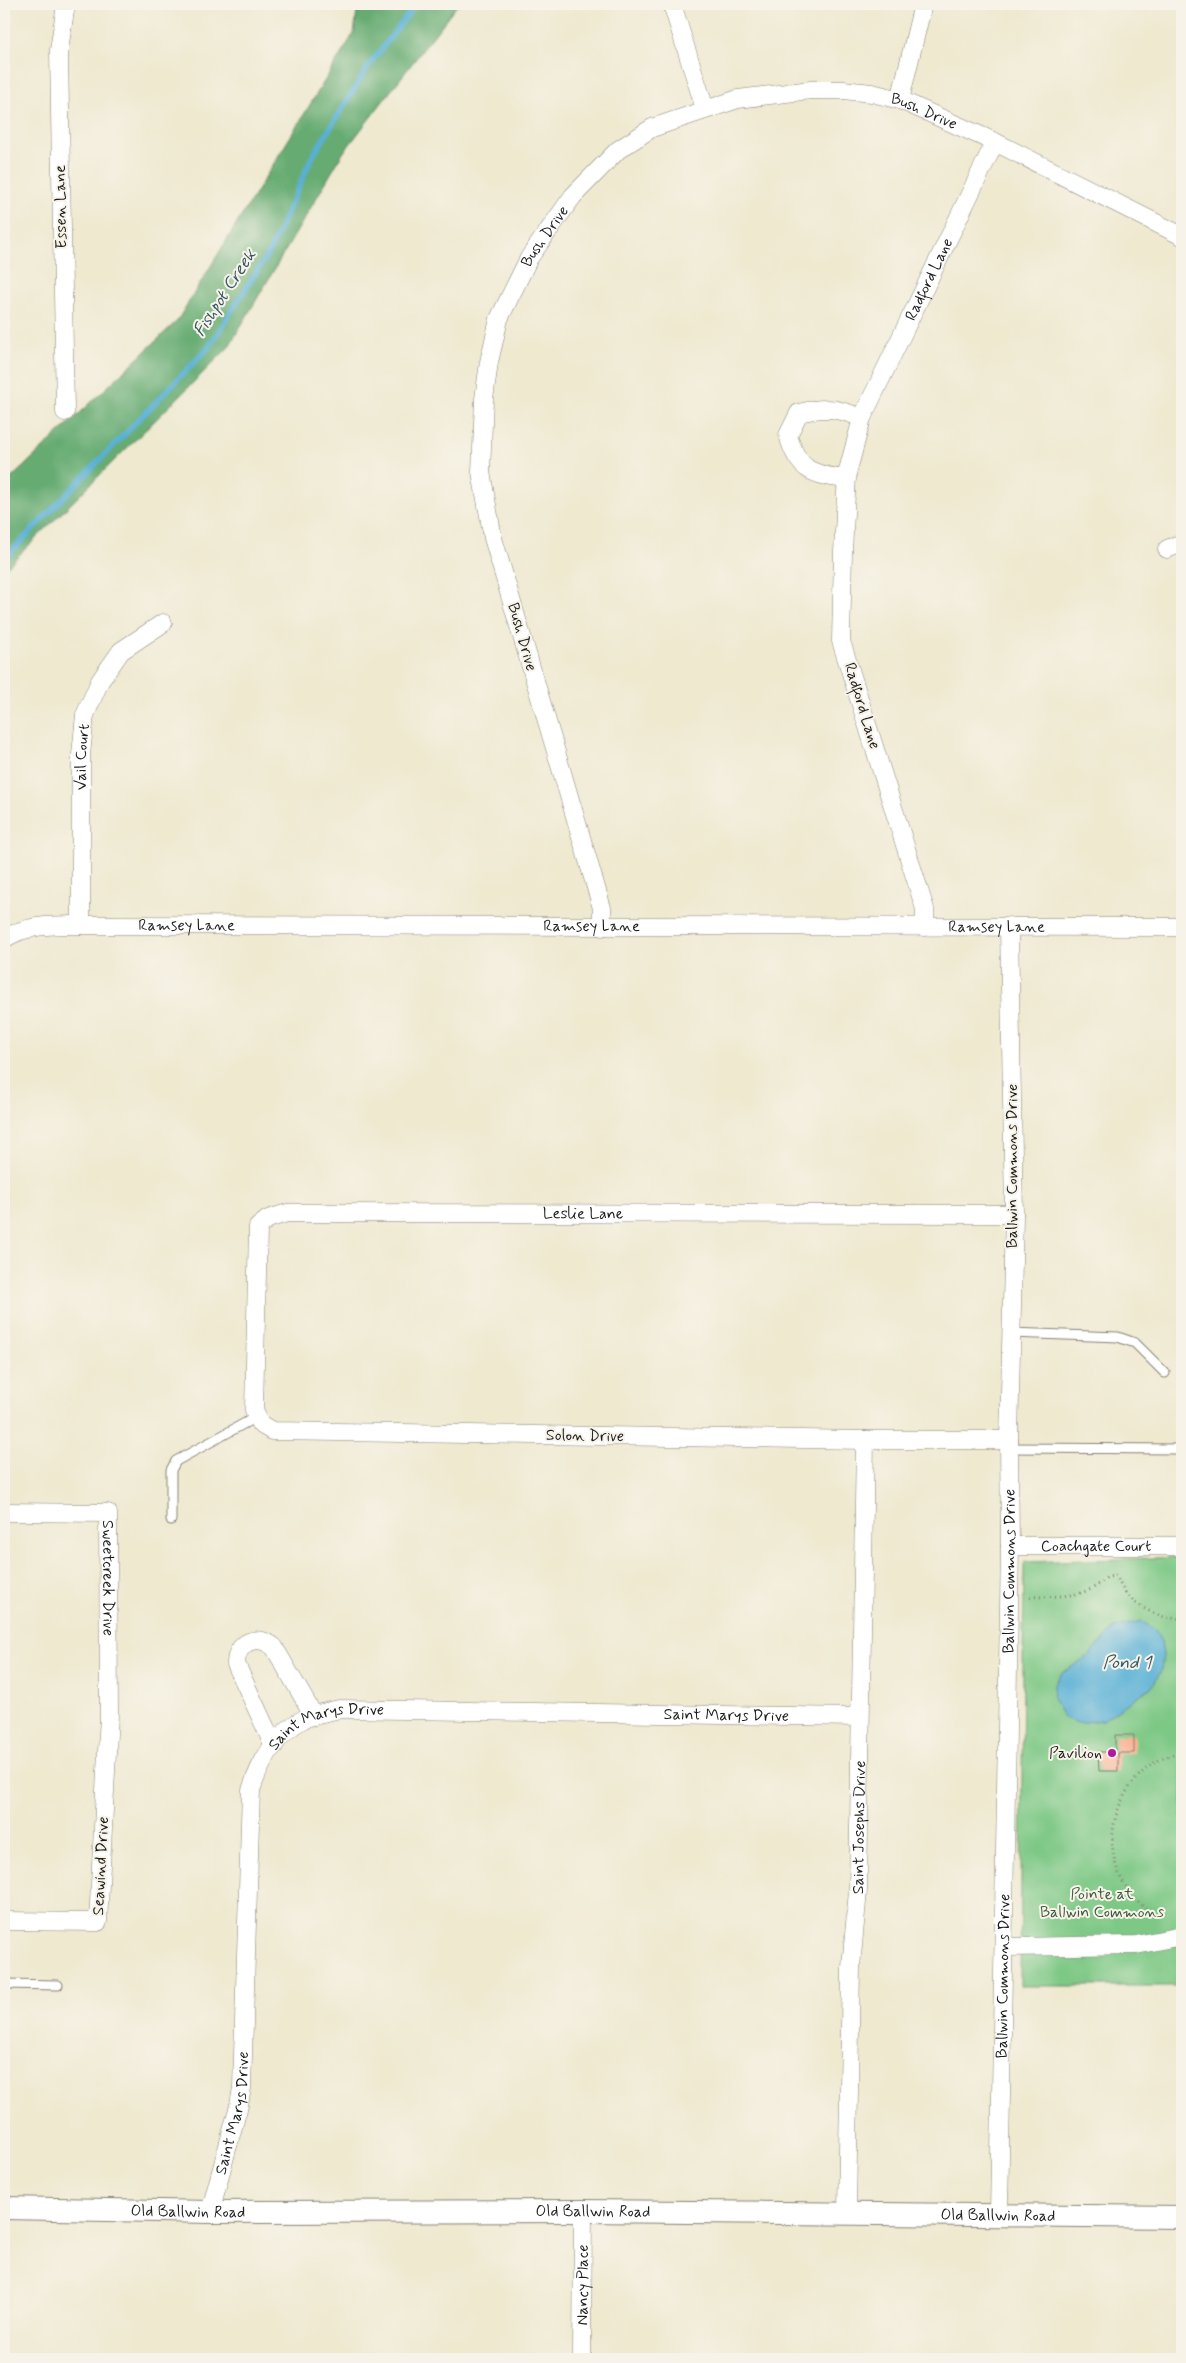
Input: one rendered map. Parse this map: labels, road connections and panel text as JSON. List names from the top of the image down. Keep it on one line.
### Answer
{"streets":{"street":["Bush Drive","Essen Lane","Radford Lane","Vail Court","Ramsey Lane","Ballwin Commons Drive","Leslie Lane","Solon Drive","Coachgate Court","Sweetcreek Drive","Saint Marys Drive","Saint Josephs Drive","Seawind Drive","Old Ballwin Road","Nancy Place"]},"crossings":[["Bush Drive","Radford Lane"],["Bush Drive","Ramsey Lane"],["Radford Lane","Ramsey Lane"],["Vail Court","Ramsey Lane"],["Ramsey Lane","Ballwin Commons Drive"],["Ballwin Commons Drive","Leslie Lane"],["Ballwin Commons Drive","Solon Drive"],["Ballwin Commons Drive","Coachgate Court"],["Ballwin Commons Drive","Old Ballwin Road"],["Leslie Lane","Solon Drive"],["Solon Drive","Saint Josephs Drive"],["Sweetcreek Drive","Seawind Drive"],["Saint Marys Drive","Saint Josephs Drive"],["Saint Marys Drive","Old Ballwin Road"],["Saint Josephs Drive","Old Ballwin Road"],["Old Ballwin Road","Nancy Place"]],"water":["Fishpot Creek","Pond 1"],"parks":["Pointe at Ballwin Commons"],"places":["Pavilion"]}
